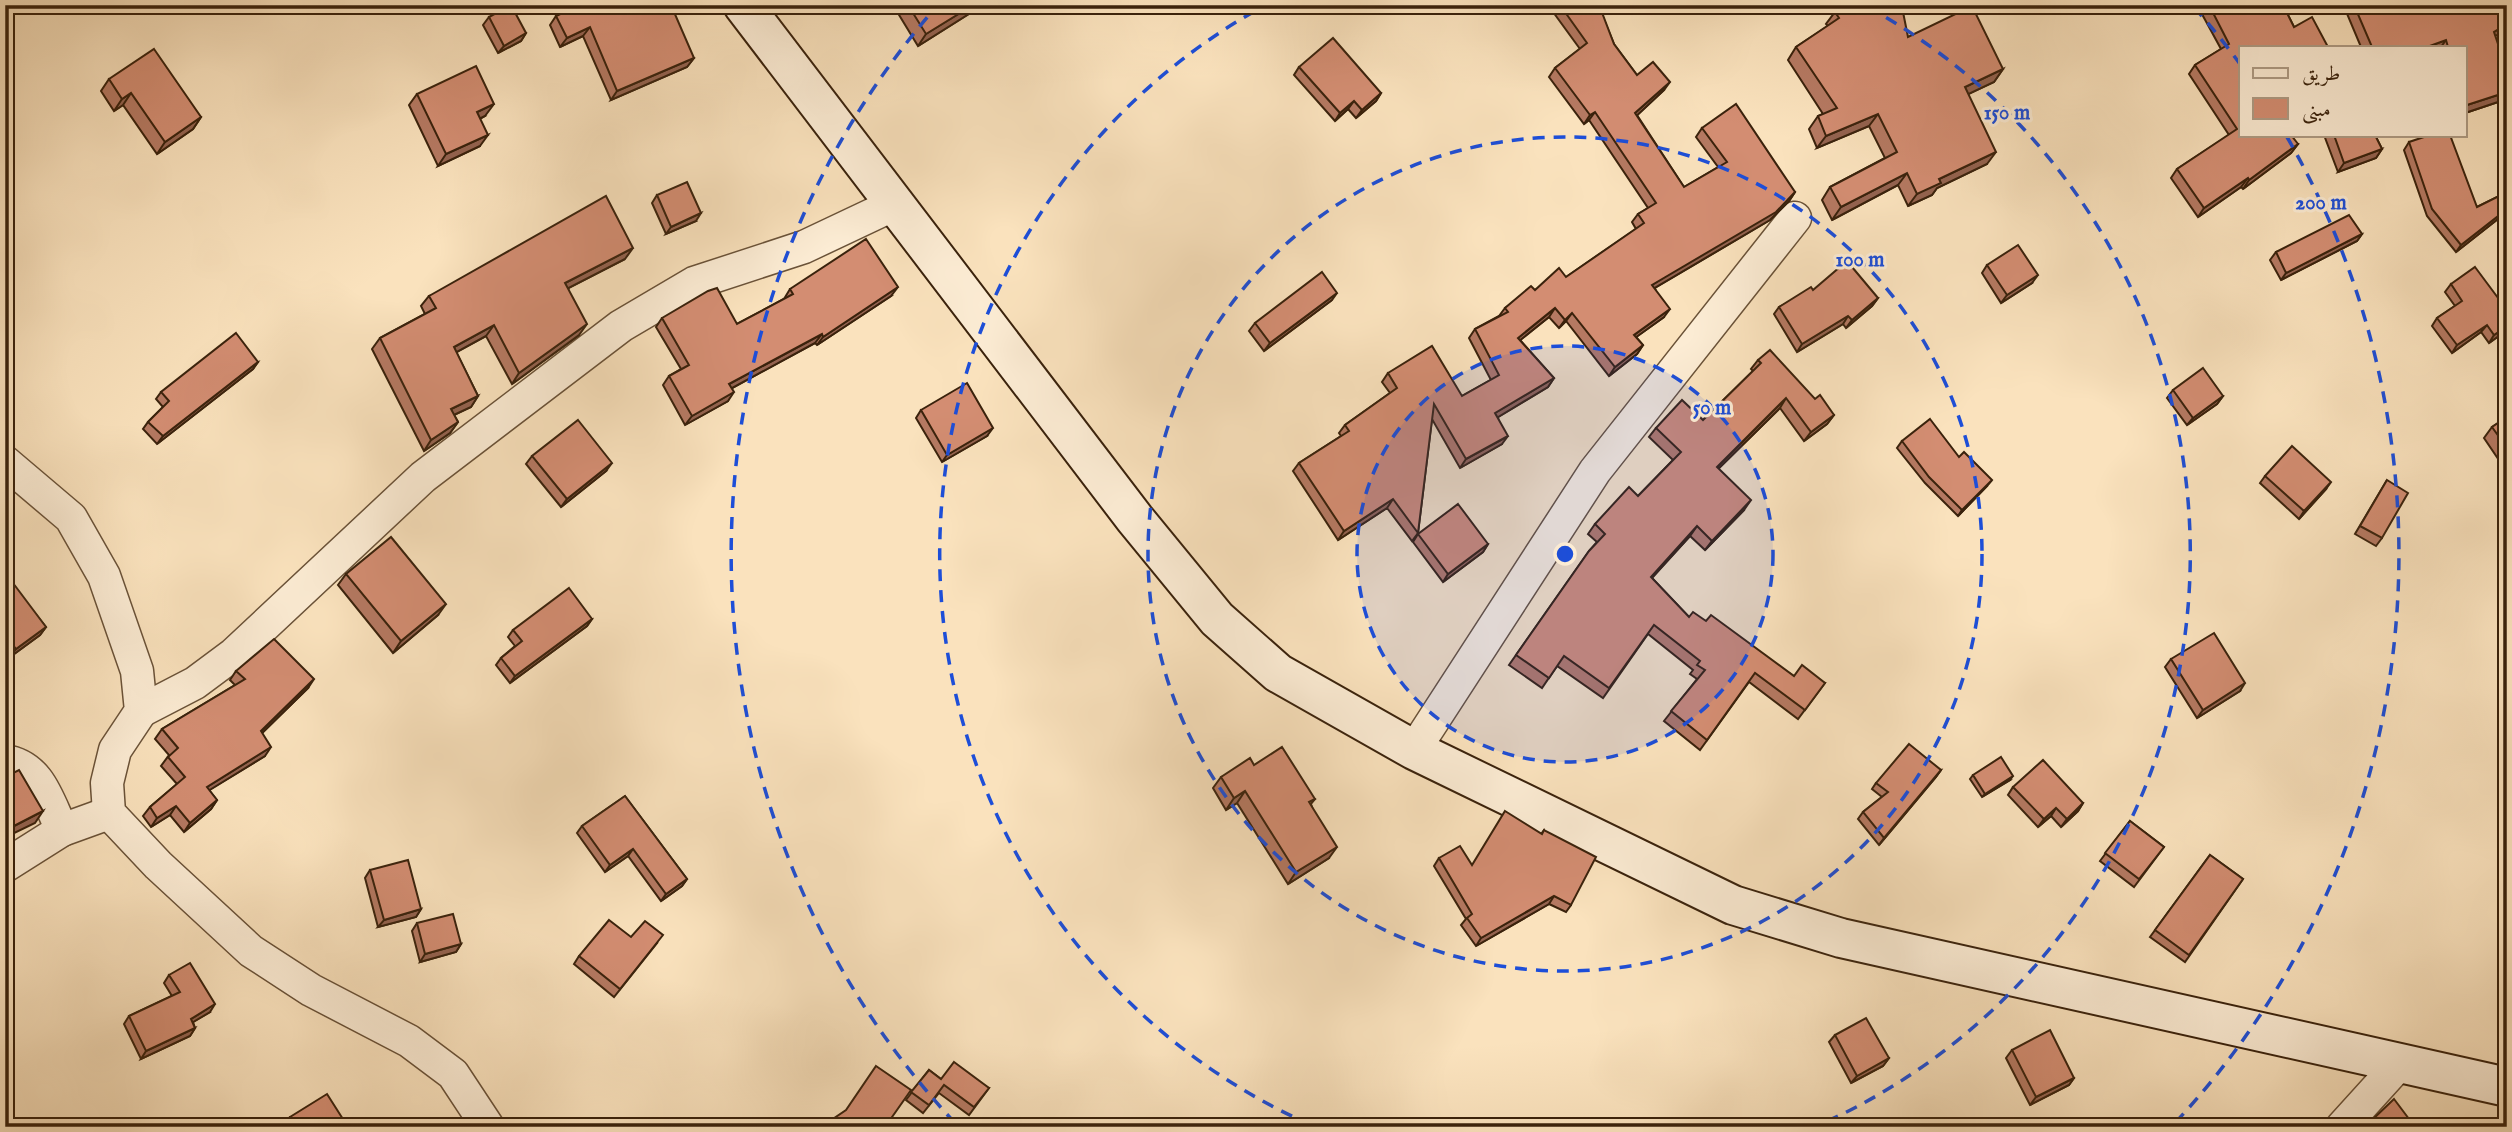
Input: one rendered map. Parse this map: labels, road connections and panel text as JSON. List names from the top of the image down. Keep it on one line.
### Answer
{"legend":["طريق","مبنى"],"rings":["150 m","200 m","100 m","50 m"]}
